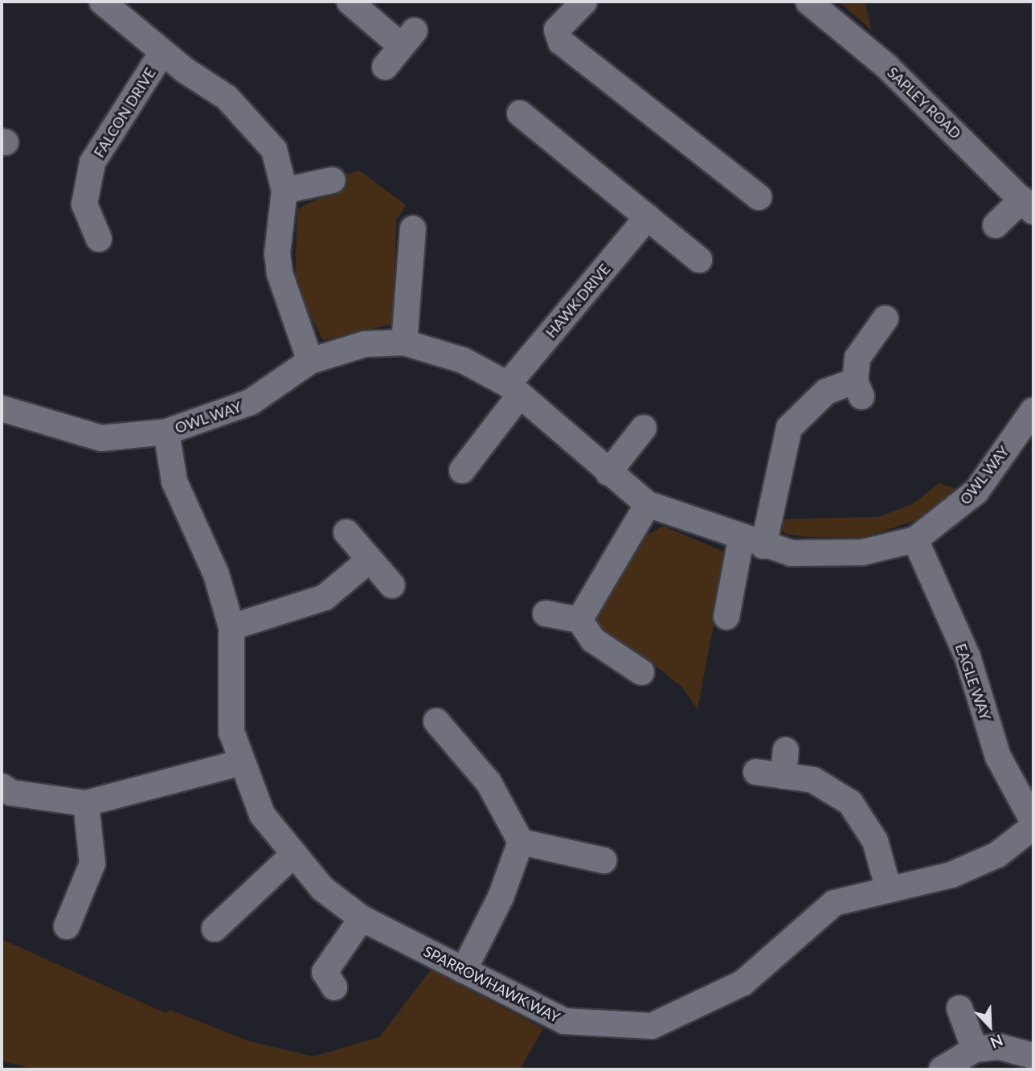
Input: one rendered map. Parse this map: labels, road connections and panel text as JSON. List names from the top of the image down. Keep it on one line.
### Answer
{"streets":{"street":["SAPLEY ROAD","FALCON DRIVE","HAWK DRIVE","OWL WAY","EAGLE WAY","SPARROWHAWK WAY"]},"crossings":[["FALCON DRIVE","OWL WAY"],["HAWK DRIVE","OWL WAY"],["OWL WAY","EAGLE WAY"],["OWL WAY","SPARROWHAWK WAY"]],"north":"bottom right"}
